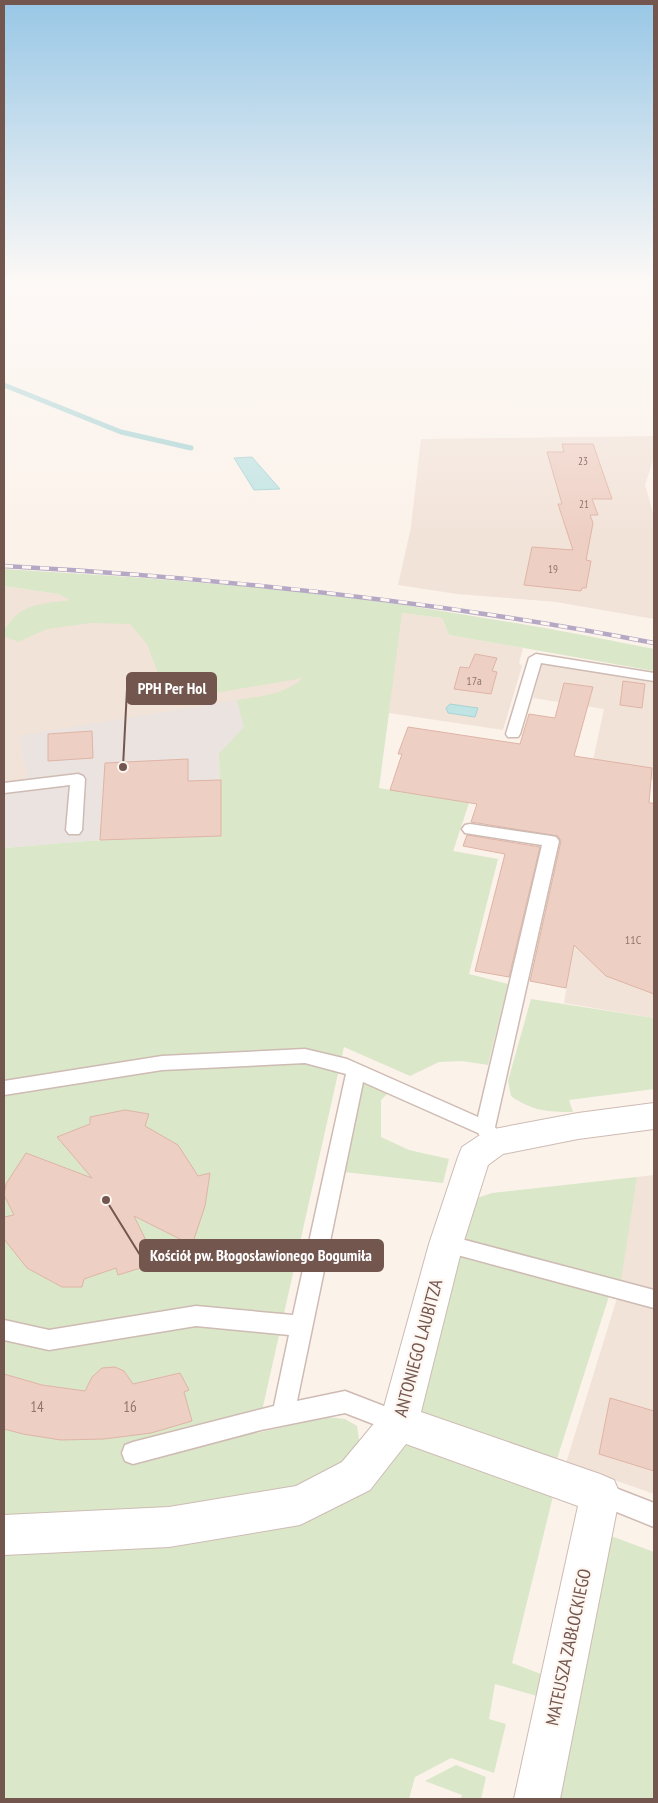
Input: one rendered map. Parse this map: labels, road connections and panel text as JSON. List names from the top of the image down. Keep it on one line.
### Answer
{"streets":{"street":["ANTONIEGO LAUBITZA","MATEUSZA ZABŁOCKIEGO"]},"places":["PPH Per Hol","Kościół pw. Błogosławionego Bogumiła"],"house_numbers":["23","21","19","17a","11C","14","16"]}
